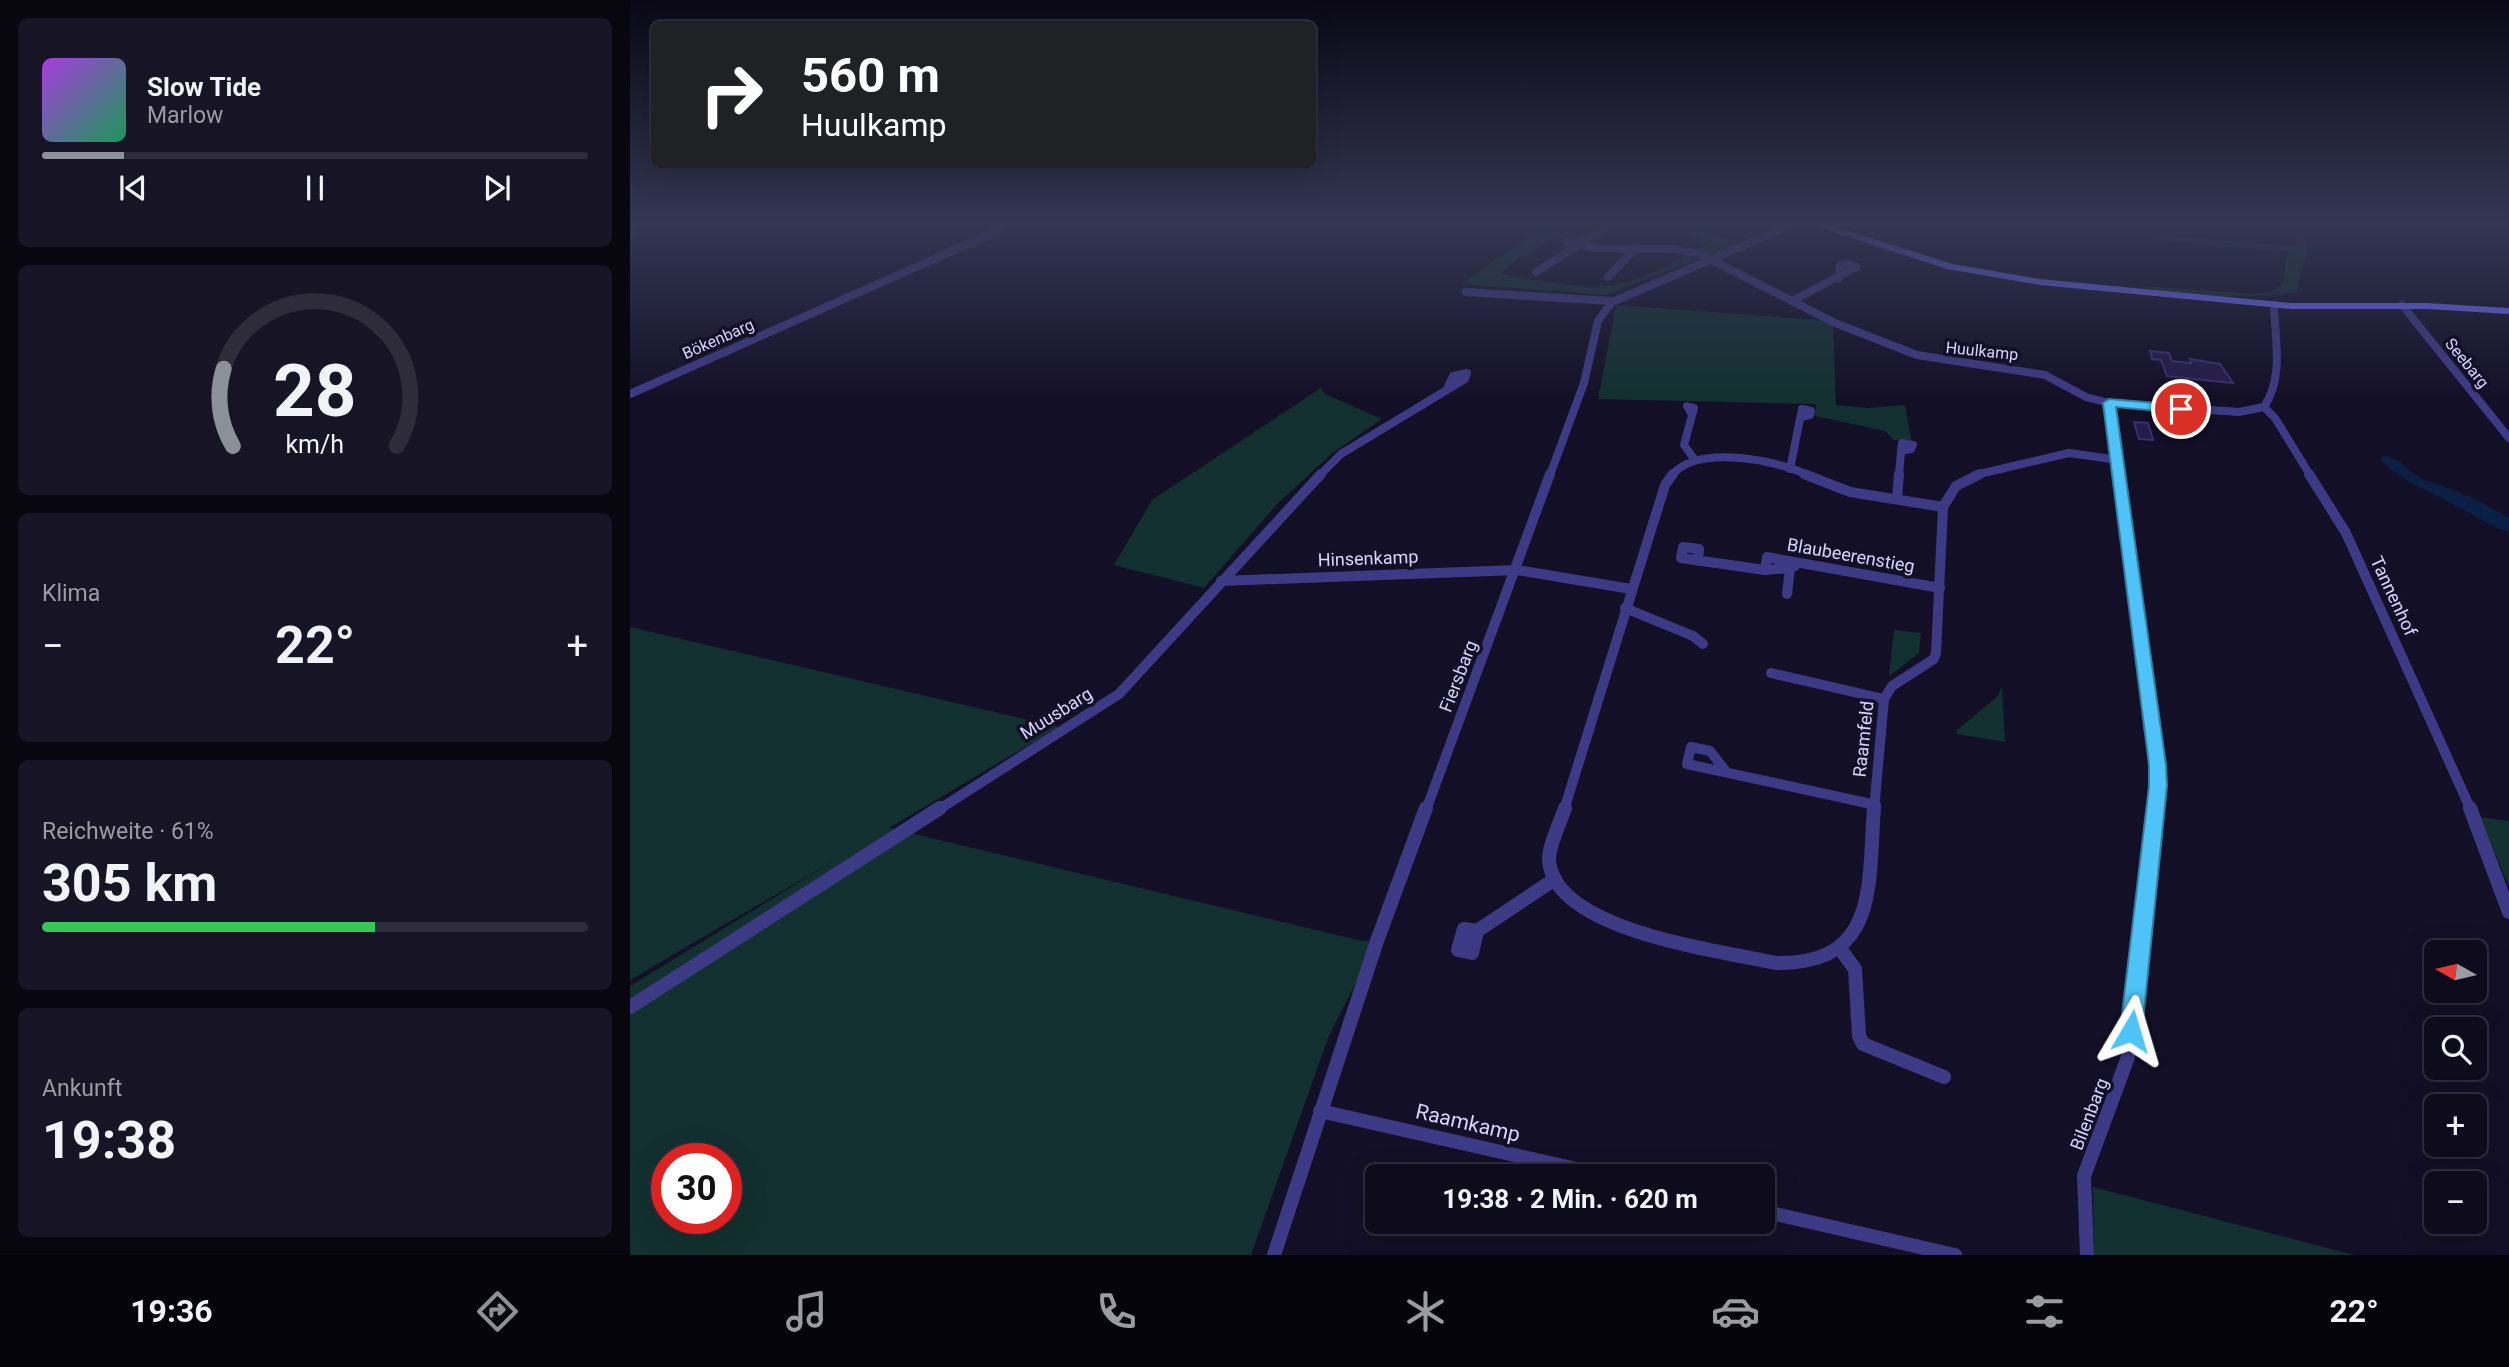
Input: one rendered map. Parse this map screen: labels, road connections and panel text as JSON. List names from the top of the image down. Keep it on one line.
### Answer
{"streets":{"street":["Bökenbarg","Huulkamp","Seebarg","Blaubeerenstieg","Hinsenkamp","Tannenhof","Fiersbarg","Muusbarg","Raamfeld","Bilenbarg","Raamkamp"]},"crossings":[["Huulkamp","Tannenhof"],["Huulkamp","Bilenbarg"],["Blaubeerenstieg","Raamfeld"],["Hinsenkamp","Fiersbarg"],["Hinsenkamp","Muusbarg"],["Fiersbarg","Raamkamp"]],"north":"left","page":{"turn":["560 m","Huulkamp"],"song":["Slow Tide","Marlow"],"tile":["Klima",["Reichweite · 61%","305 km"],["Ankunft","19:38"]],"heat":["−","22°","+"],"map_buttons":["+","−"],"limit":"30","trip":"19:38 · 2 Min. · 620 m","tabs":["19:36","22°"],"gauge":["28","km/h"]}}
